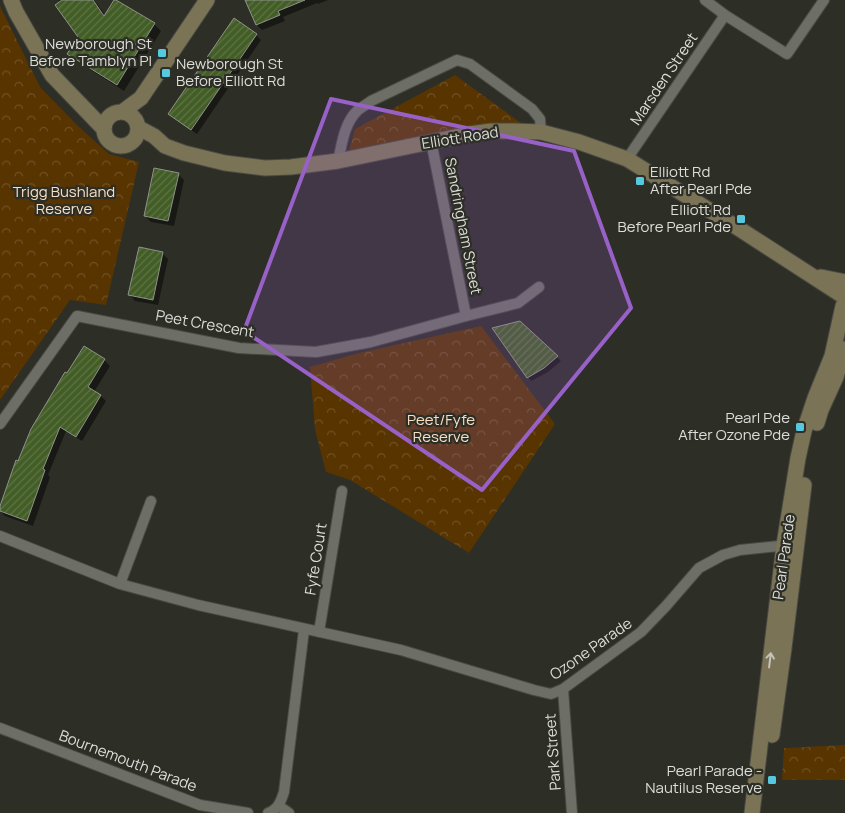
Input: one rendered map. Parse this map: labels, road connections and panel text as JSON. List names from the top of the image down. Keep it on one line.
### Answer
{"streets":{"street":["Marsden Street","Elliott Road","Sandringham Street","Peet Crescent","Pearl Parade","Fyfe Court","Ozone Parade","Park Street","Bournemouth Parade"]},"crossings":[["Marsden Street","Elliott Road"],["Elliott Road","Sandringham Street"],["Elliott Road","Pearl Parade"],["Sandringham Street","Peet Crescent"],["Pearl Parade","Ozone Parade"],["Fyfe Court","Ozone Parade"],["Ozone Parade","Park Street"]],"parks":["Trigg Bushland Reserve","Peet/Fyfe Reserve"],"places":{"transit":["Newborough St Before Tamblyn Pl","Newborough St Before Elliott Rd","Elliott Rd After Pearl Pde","Elliott Rd Before Pearl Pde","Pearl Pde After Ozone Pde","Pearl Parade - Nautilus Reserve"]}}
